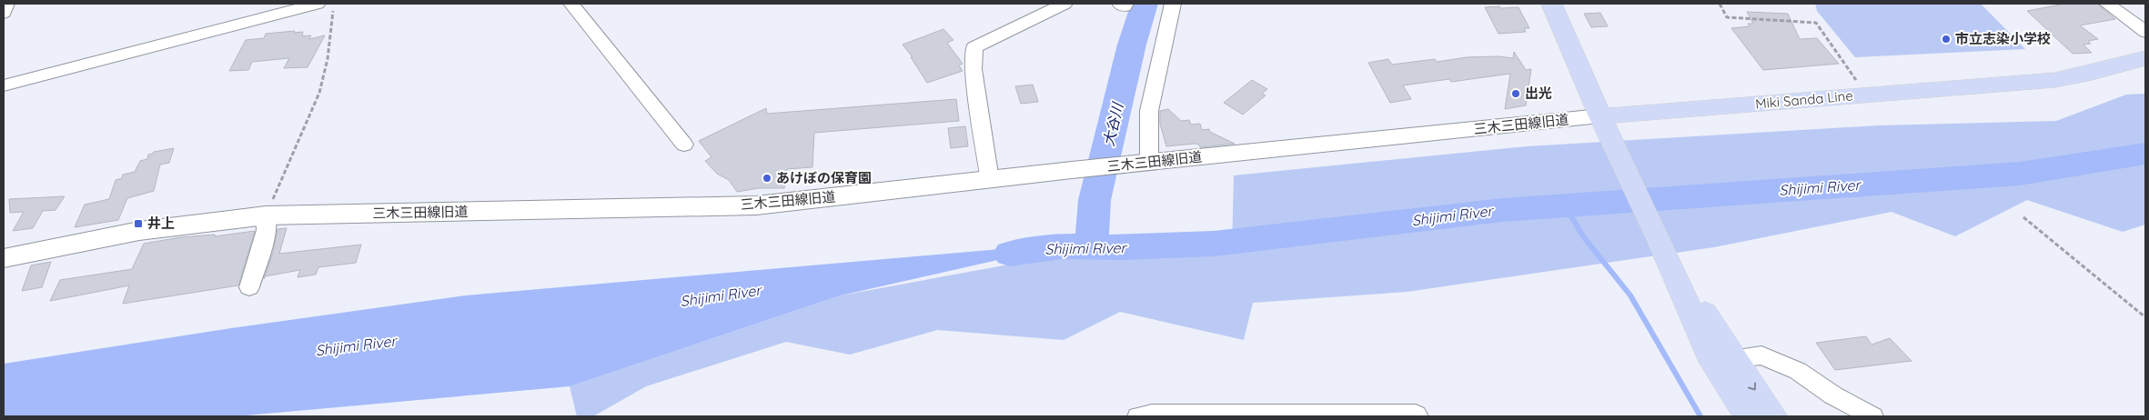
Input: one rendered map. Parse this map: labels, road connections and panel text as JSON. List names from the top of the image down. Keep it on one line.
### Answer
{"streets":{"main road":["Miki Sanda Line"],"street":["三木三田線旧道"]},"crossings":[["Miki Sanda Line","三木三田線旧道"]],"water":["大谷川","Shijimi River"],"places":{"other":["市立志染小学校","出光","あけぼの保育園"],"transit":["井上"]}}
